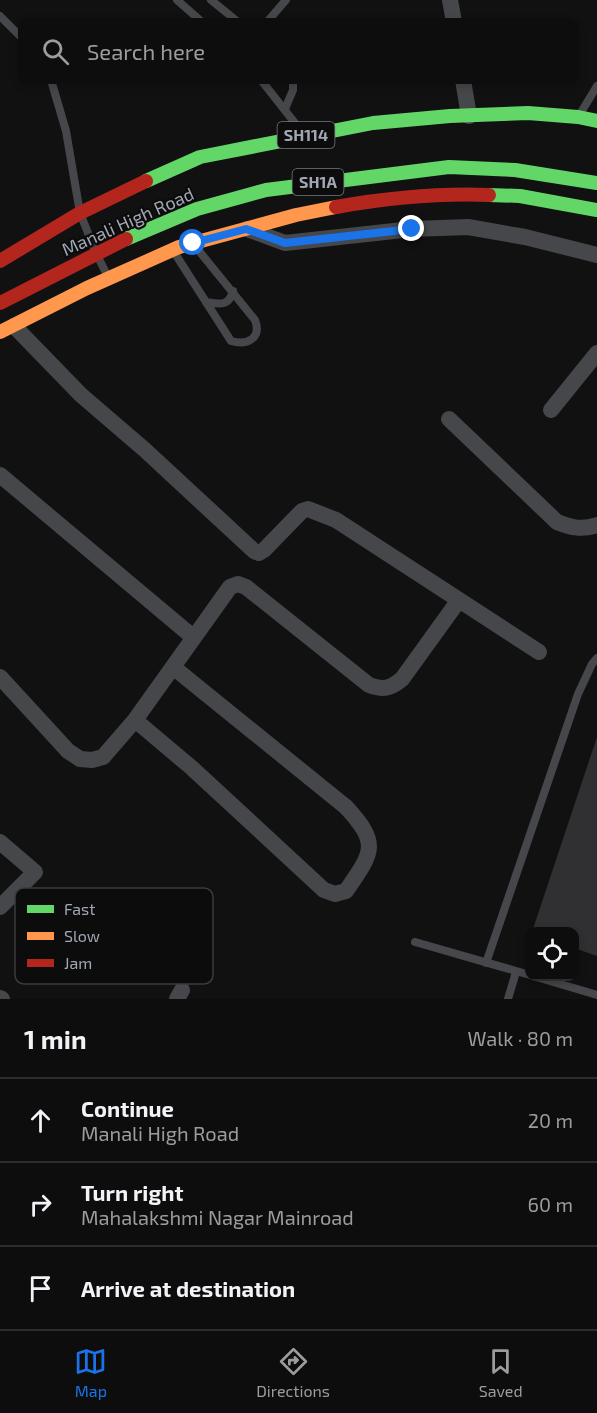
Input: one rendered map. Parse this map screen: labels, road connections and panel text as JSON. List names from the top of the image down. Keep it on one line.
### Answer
{"streets":{"main road":["SH114","SH1A","Manali High Road"]},"legend":["Fast","Slow","Jam"],"page":{"search":"Search here","heading":["1 min","Walk · 80 m"],"list":[["Continue","Manali High Road","20 m"],["Turn right","Mahalakshmi Nagar Mainroad","60 m"],"Arrive at destination"],"nav":["Map","Directions","Saved"]}}
